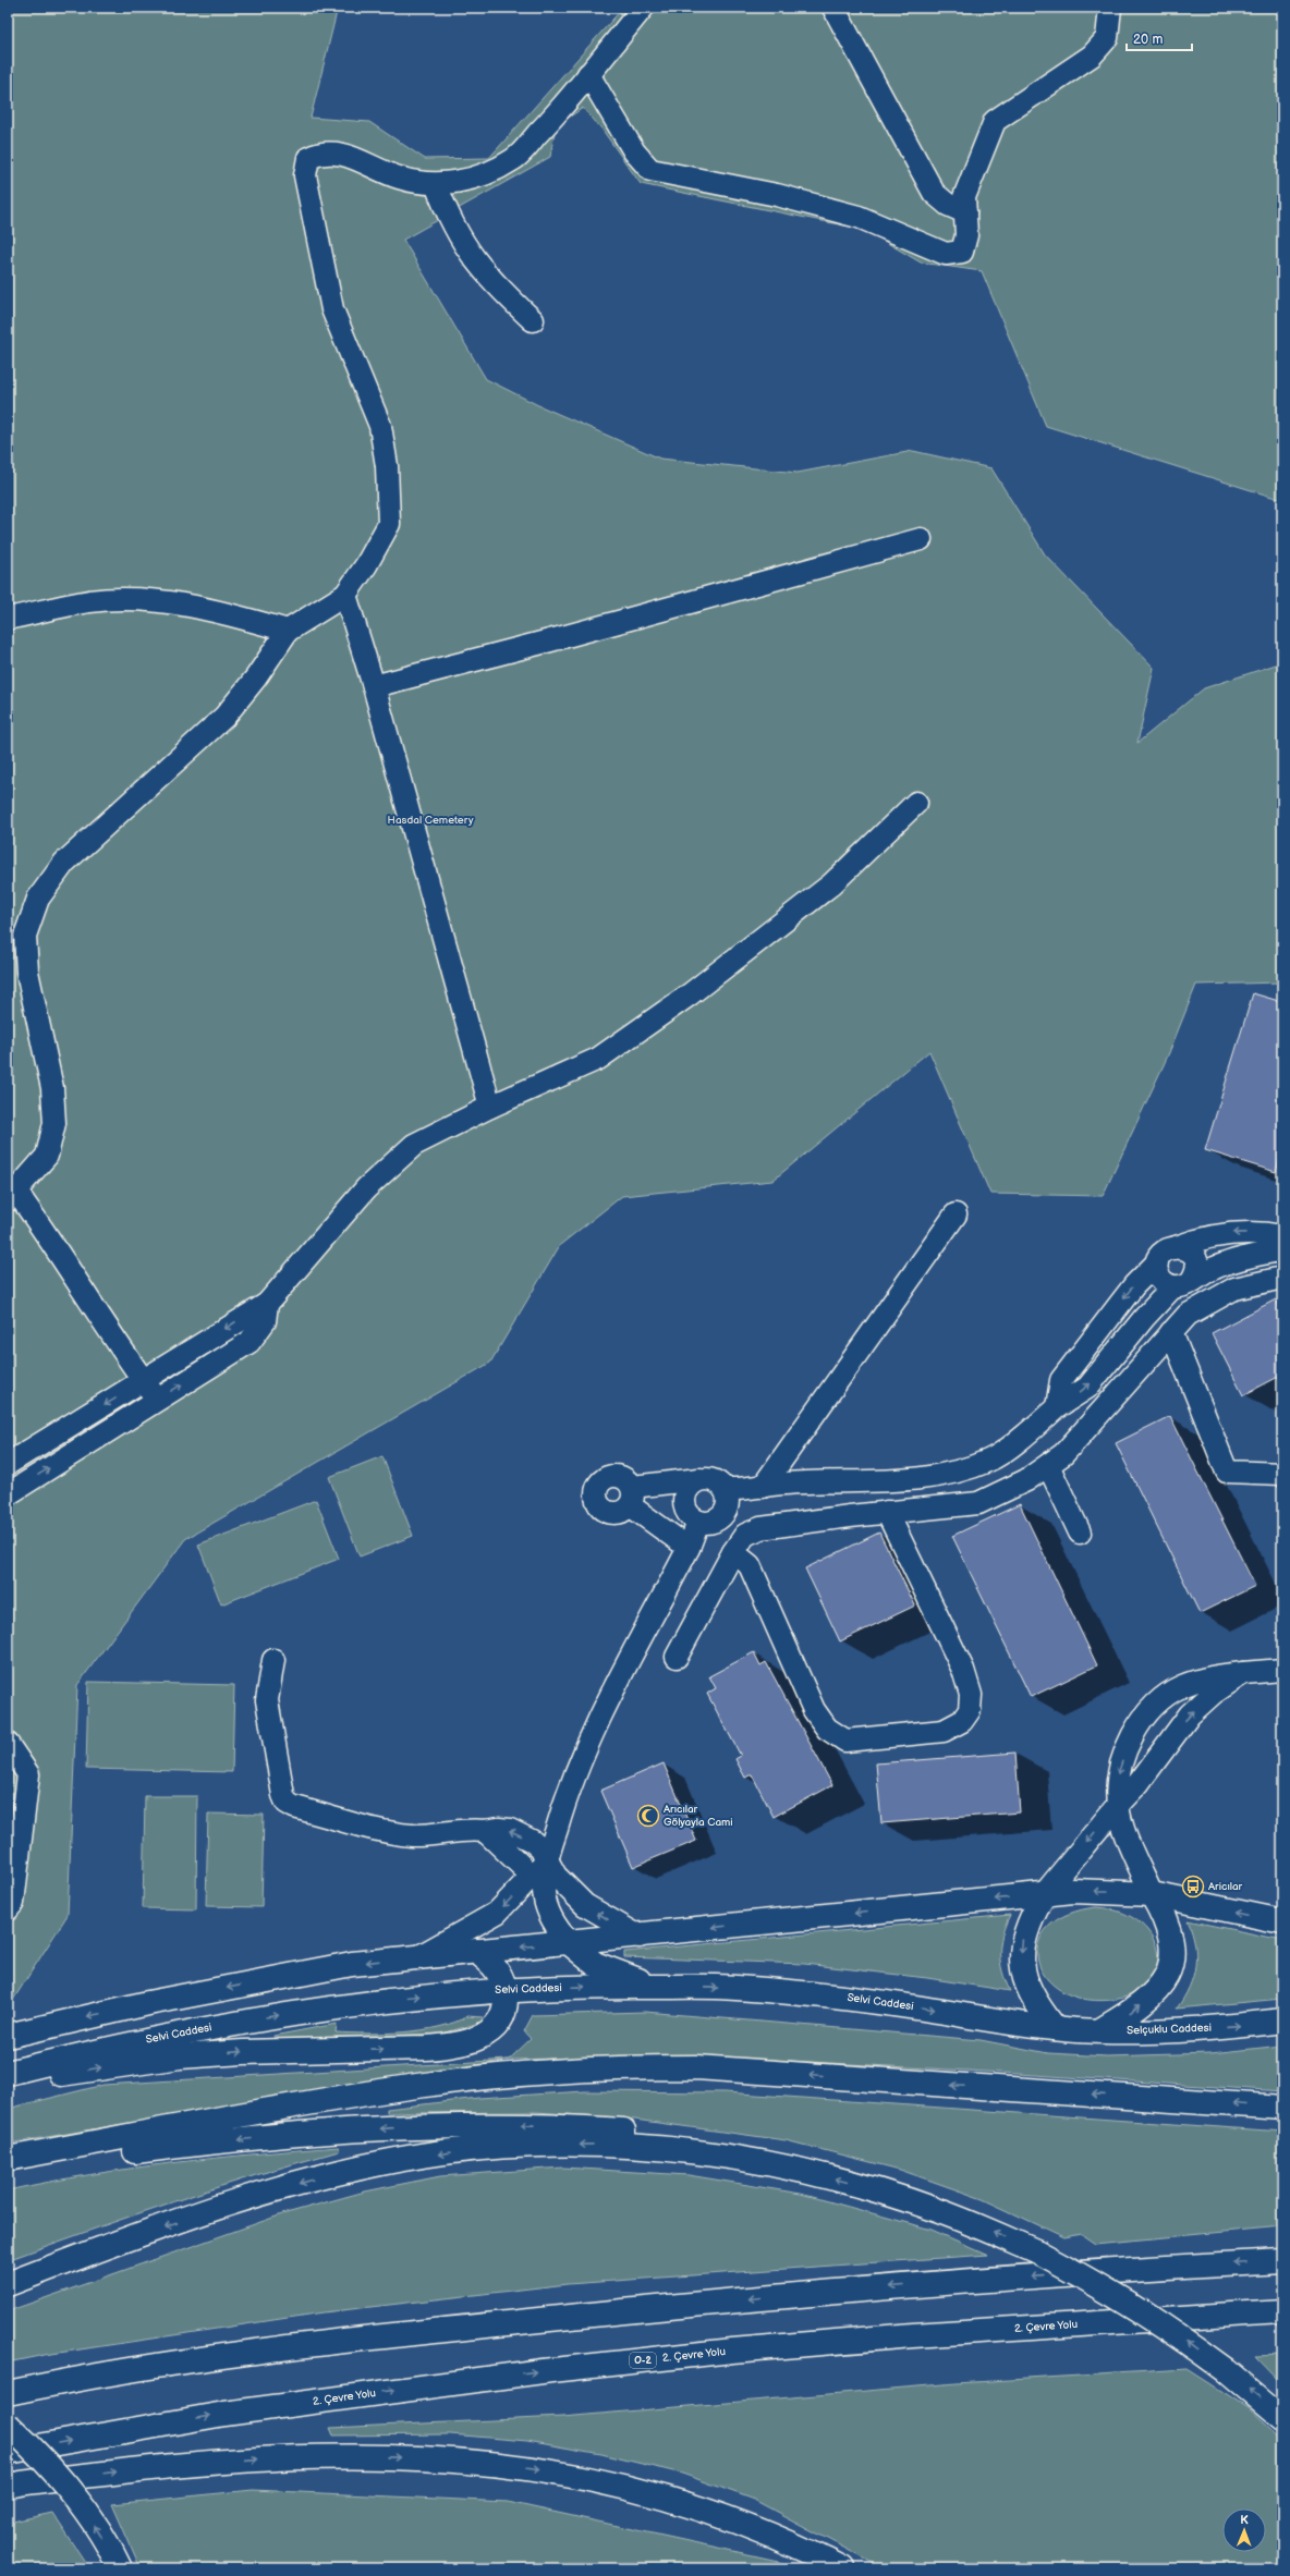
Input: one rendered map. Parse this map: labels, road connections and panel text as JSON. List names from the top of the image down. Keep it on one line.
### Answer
{"streets":{"main road":["Selvi Caddesi","Selçuklu Caddesi","2. Çevre Yolu","O-2"]},"crossings":[["Selvi Caddesi","Selçuklu Caddesi"]],"parks":["Hasdal Cemetery"],"places":{"mosque":["Arıcılar Gölyayla Cami"],"bus stop":["Aricılar"]},"scale_bar":"20 m","north":"top"}
